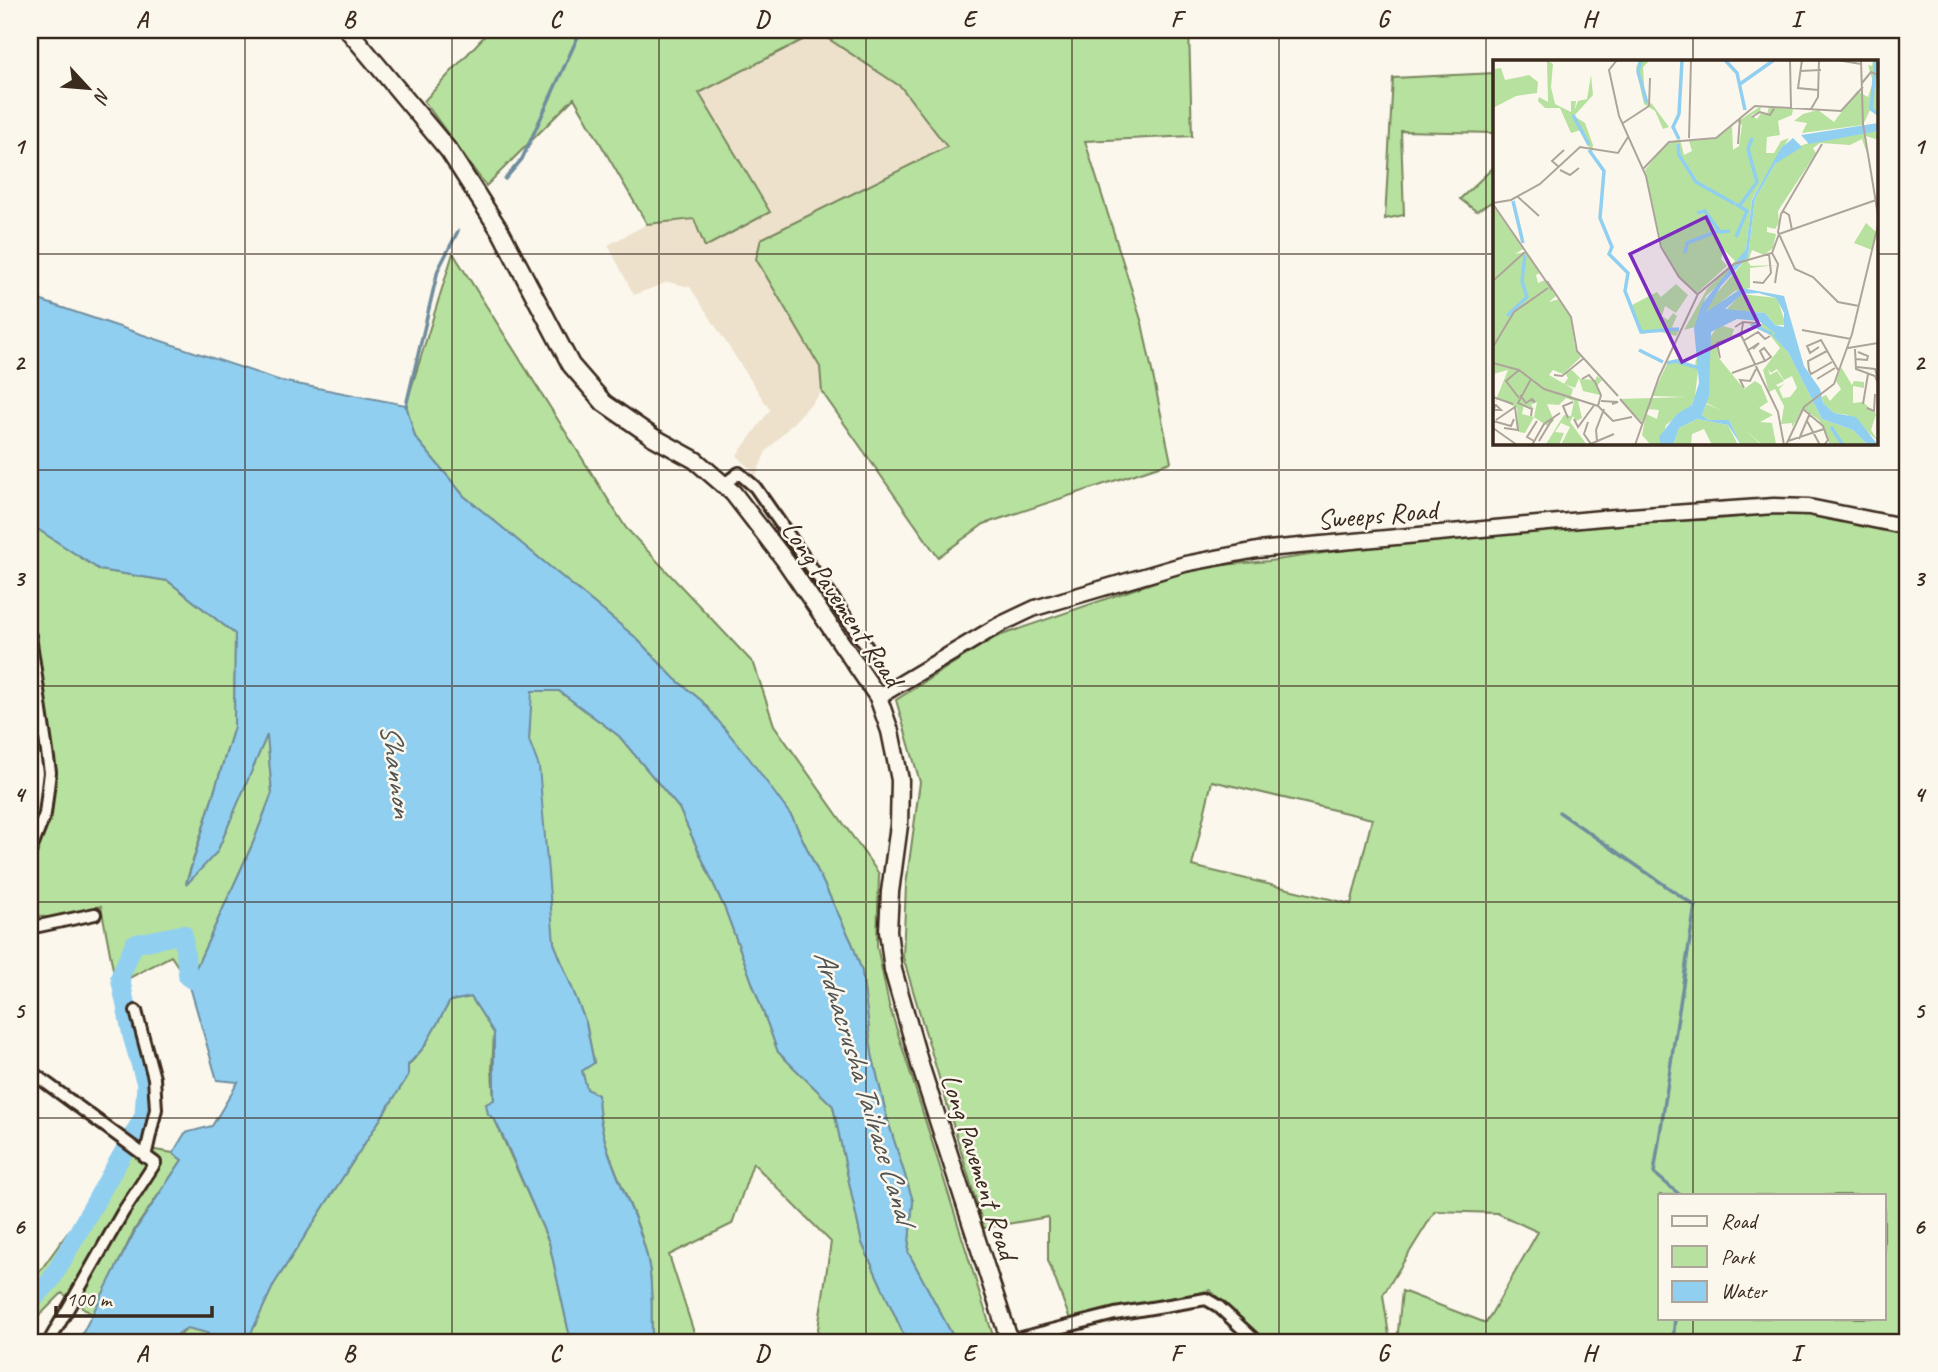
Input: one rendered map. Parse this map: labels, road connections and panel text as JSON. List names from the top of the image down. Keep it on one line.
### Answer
{"streets":{"main road":["Long Pavement Road"],"street":["Sweeps Road"]},"crossings":[["Sweeps Road","Long Pavement Road"]],"water":["Shannon","Ardnacrusha Tailrace Canal"],"legend":["Road","Park","Water"],"scale_bar":"100 m","north":"bottom right","grid":{"columns":["A","B","C","D","E","F","G","H","I"],"rows":["1","2","3","4","5","6"]}}
